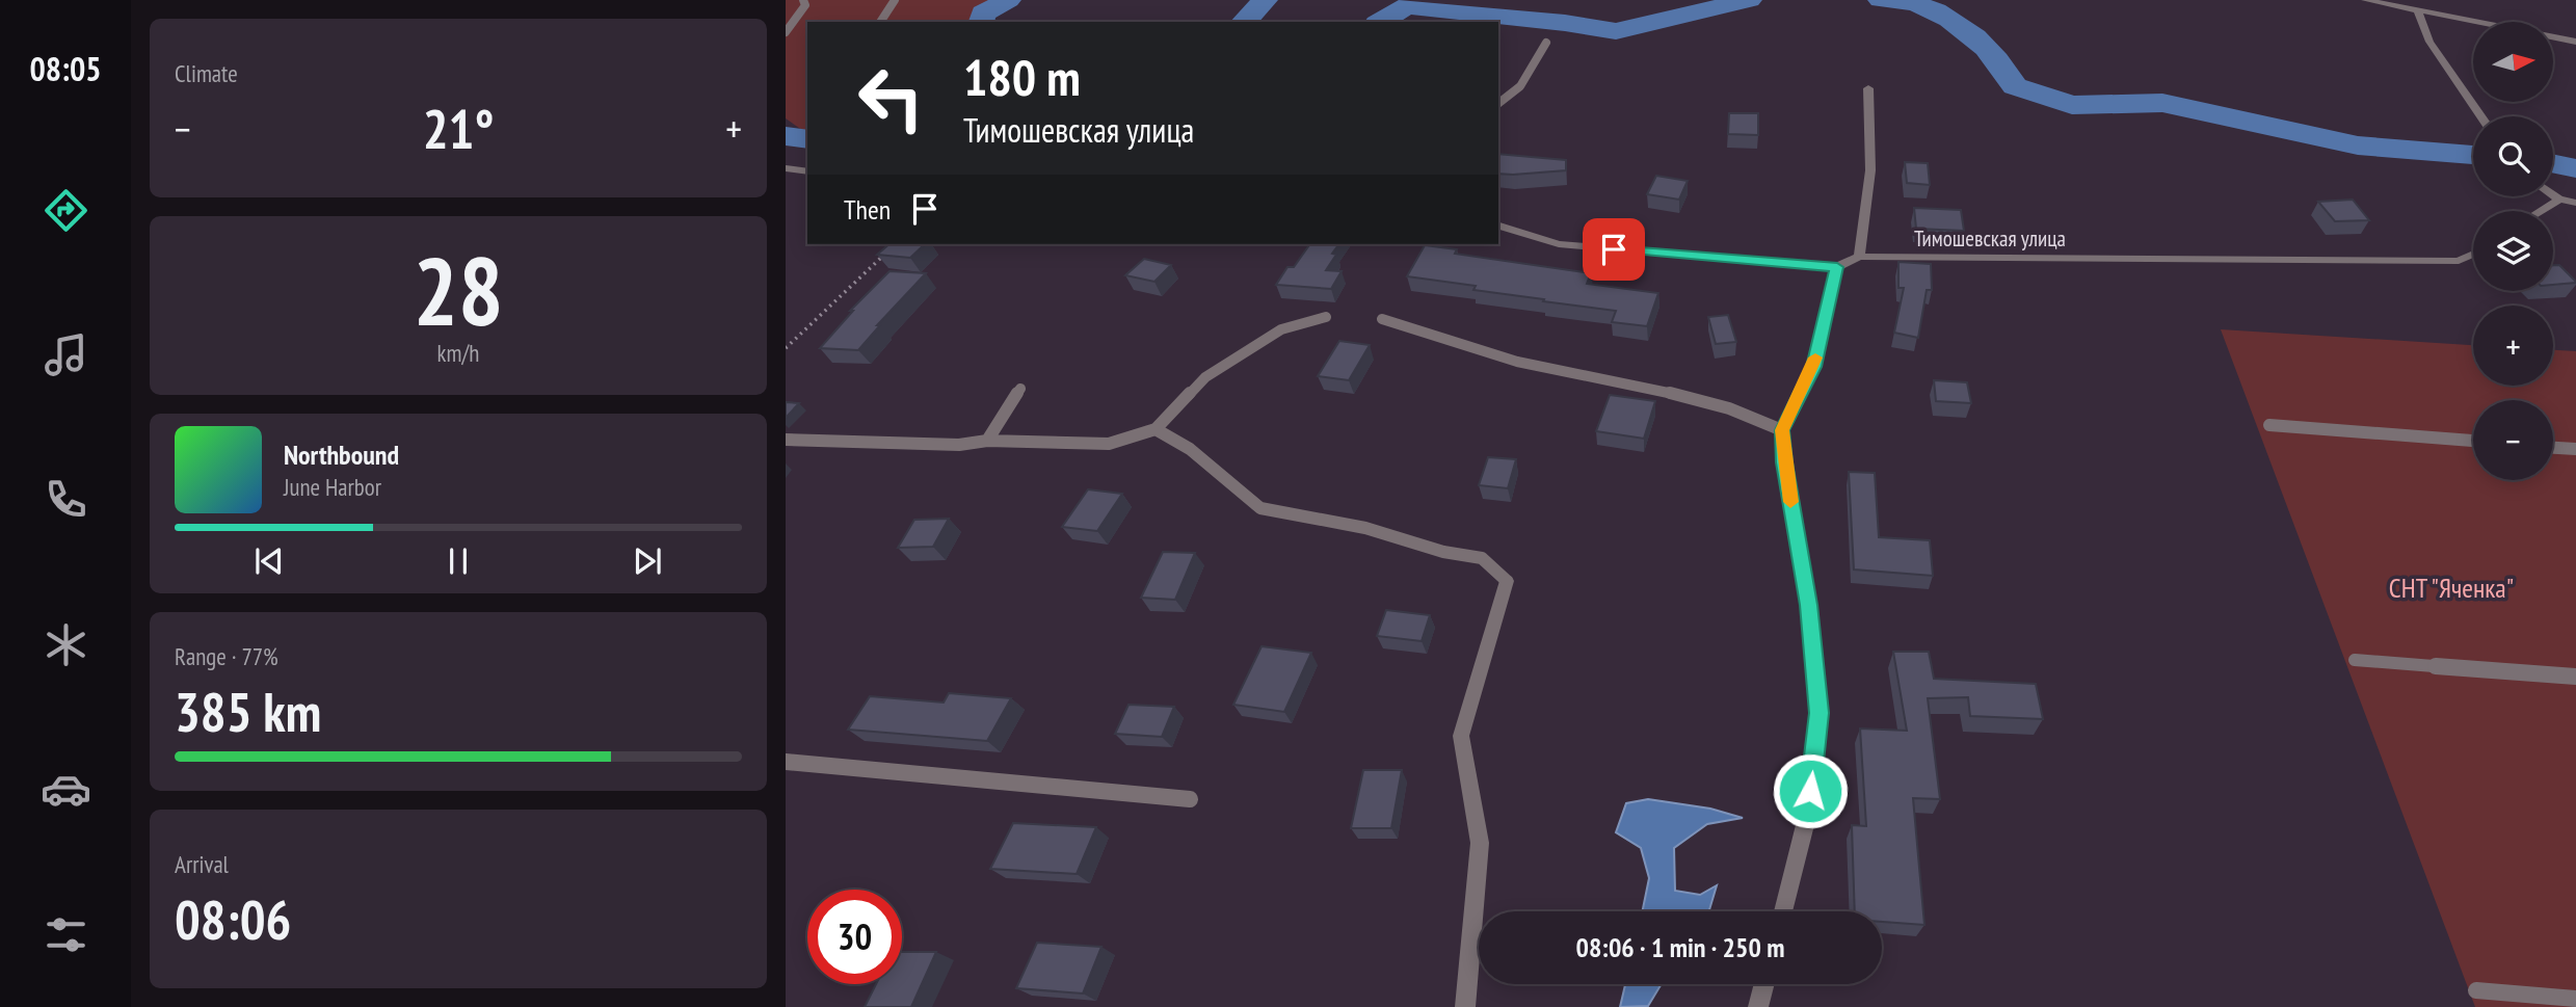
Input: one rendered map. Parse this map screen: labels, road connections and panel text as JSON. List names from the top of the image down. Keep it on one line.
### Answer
{"streets":{"street":["Тимошевская улица"]},"parks":["СНТ \"Яченка\""],"north":"right","page":{"tabs":"08:05","tile":["Climate",["28","km/h"],["Range · 77%","385 km"],["Arrival","08:06"]],"map_buttons":["+","−"],"turn":["180 m","Тимошевская улица"],"heat":["−","21°","+"],"then":"Then","song":["Northbound","June Harbor"],"limit":"30","trip":"08:06 · 1 min · 250 m"}}
